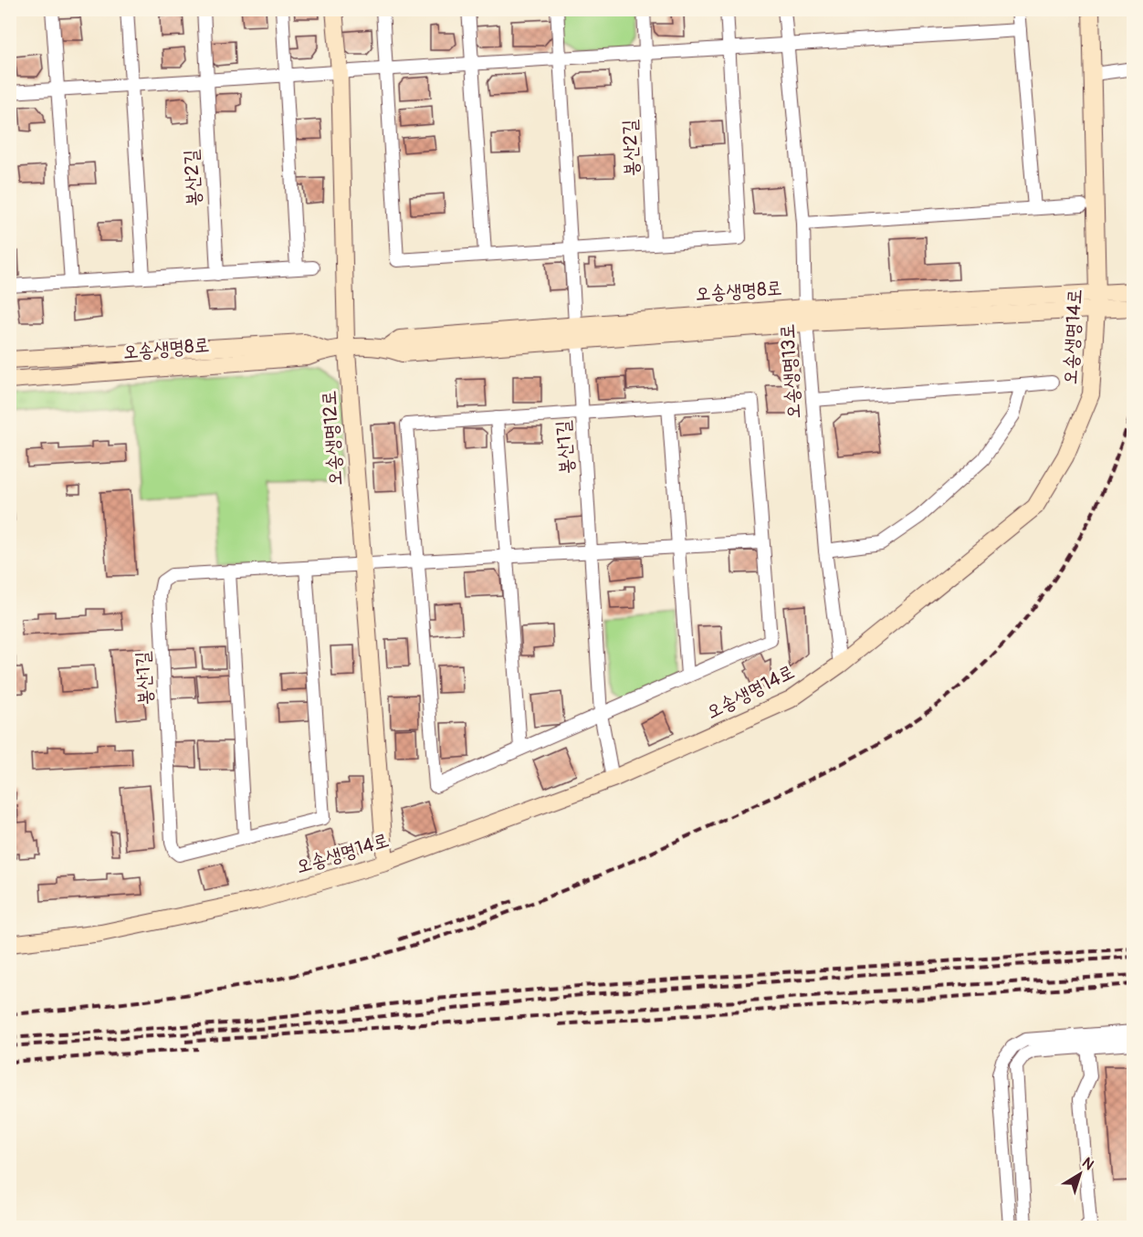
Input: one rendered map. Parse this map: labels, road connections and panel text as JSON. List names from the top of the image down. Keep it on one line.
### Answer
{"streets":{"street":["봉산2길","오송생명8로","오송생명14로","오송생명13로","오송생명12로","봉산1길"]},"crossings":[["오송생명8로","오송생명14로"],["오송생명8로","오송생명13로"],["오송생명8로","오송생명12로"],["오송생명8로","봉산1길"],["오송생명14로","오송생명13로"],["오송생명14로","오송생명12로"],["오송생명14로","봉산1길"],["오송생명12로","봉산1길"]],"north":"top right"}
